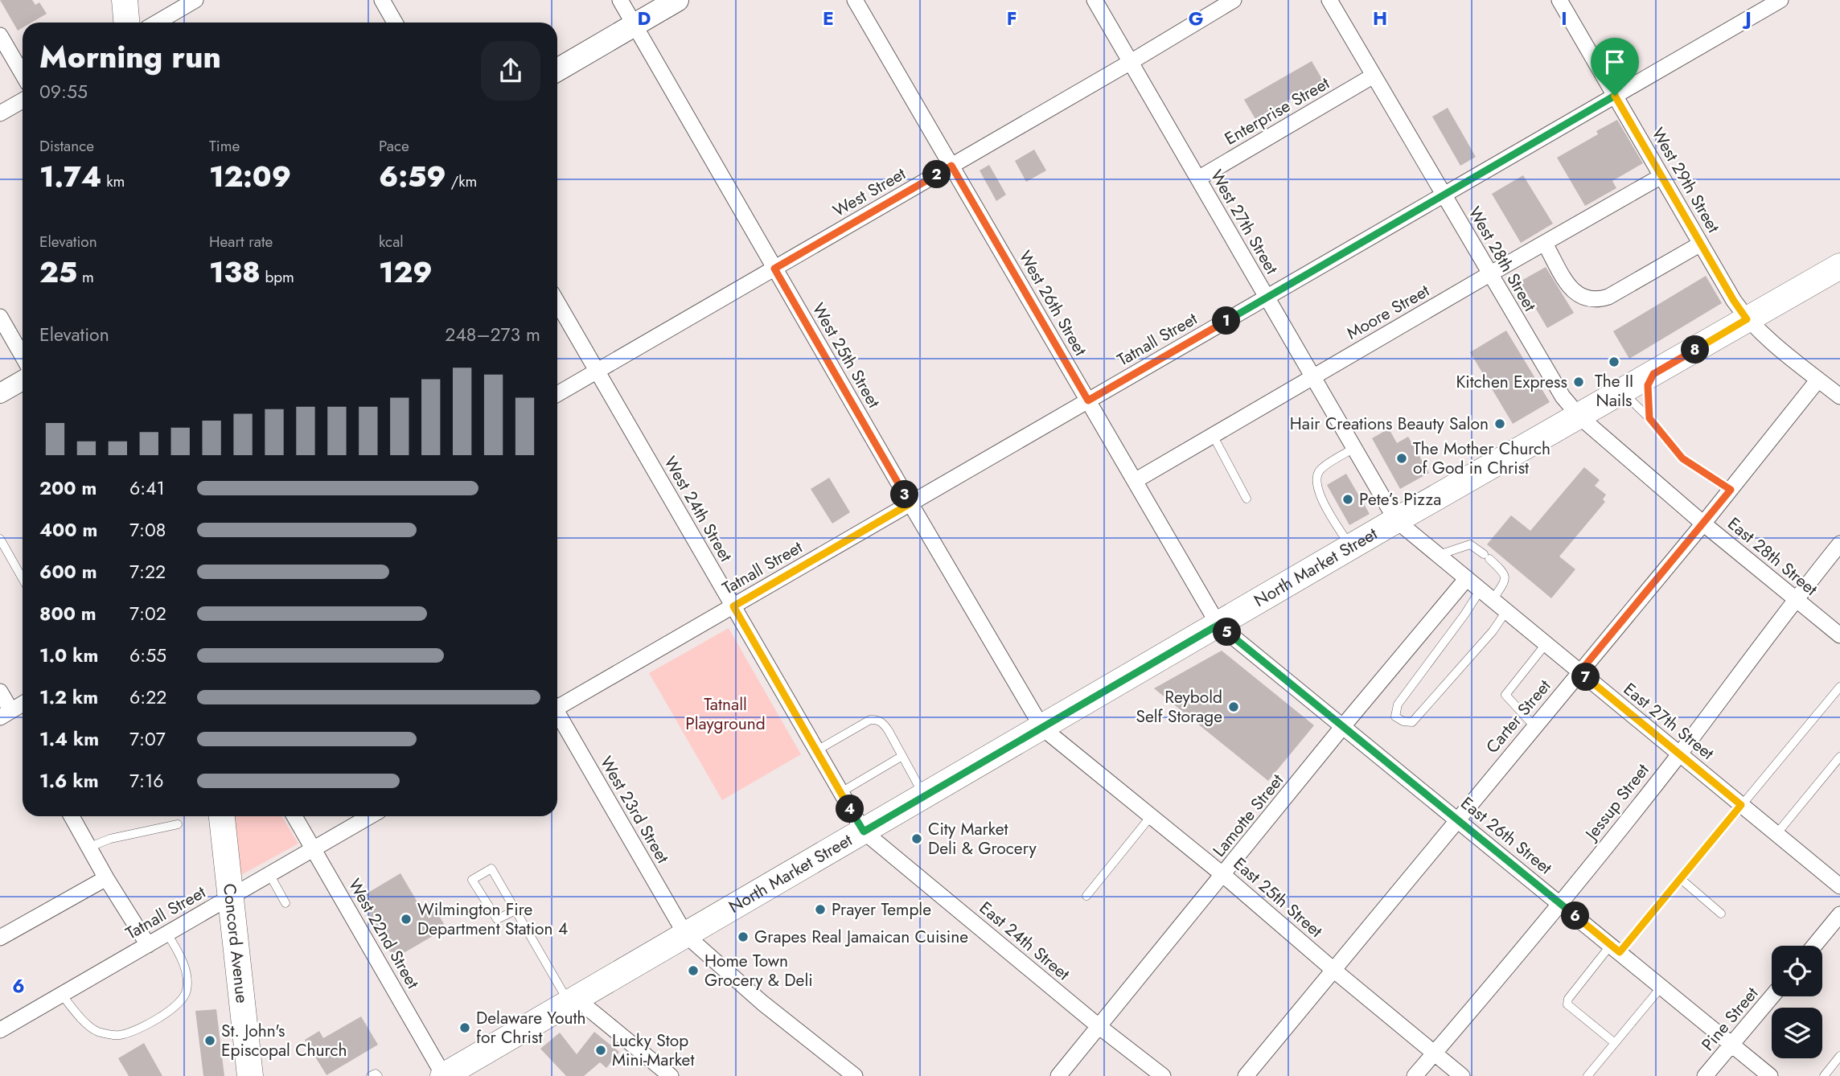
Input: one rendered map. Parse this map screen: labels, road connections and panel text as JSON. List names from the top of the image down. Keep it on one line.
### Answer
{"streets":{"main road":["North Market Street","Concord Avenue"],"street":["Enterprise Street","West 29th Street","West Street","West 27th Street","West 28th Street","West 26th Street","Moore Street","Tatnall Street","West 25th Street","West 24th Street","East 28th Street","Carter Street","East 27th Street","Jessup Street","West 23rd Street","Lamotte Street","East 26th Street","East 25th Street","West 22nd Street","East 24th Street","Pine Street"]},"crossings":[["Enterprise Street","West 27th Street"],["Enterprise Street","West 28th Street"],["West 29th Street","Moore Street"],["West 29th Street","Tatnall Street"],["West 29th Street","North Market Street"],["West 29th Street","Carter Street"],["West Street","West 27th Street"],["West Street","West 26th Street"],["West Street","West 25th Street"],["West Street","West 24th Street"],["West 27th Street","Moore Street"],["West 27th Street","Tatnall Street"],["West 27th Street","North Market Street"],["West 27th Street","East 27th Street"],["West 28th Street","Moore Street"],["West 28th Street","Tatnall Street"],["West 28th Street","East 28th Street"],["West 28th Street","North Market Street"],["West 26th Street","Moore Street"],["West 26th Street","Tatnall Street"],["West 26th Street","North Market Street"],["West 26th Street","East 26th Street"],["Tatnall Street","West 25th Street"],["Tatnall Street","West 24th Street"],["Tatnall Street","West 22nd Street"],["Tatnall Street","Concord Avenue"],["West 25th Street","North Market Street"],["West 25th Street","East 25th Street"],["West 24th Street","North Market Street"],["West 24th Street","East 24th Street"],["East 28th Street","North Market Street"],["East 28th Street","Carter Street"],["East 28th Street","Jessup Street"],["North Market Street","East 27th Street"],["North Market Street","West 23rd Street"],["North Market Street","East 26th Street"],["North Market Street","East 25th Street"],["North Market Street","West 22nd Street"],["North Market Street","East 24th Street"],["Carter Street","East 27th Street"],["Carter Street","East 26th Street"],["Carter Street","East 25th Street"],["East 27th Street","Jessup Street"],["East 27th Street","Lamotte Street"],["Jessup Street","East 26th Street"],["Jessup Street","East 25th Street"],["Lamotte Street","East 26th Street"],["Lamotte Street","East 25th Street"],["Lamotte Street","East 24th Street"],["East 26th Street","Pine Street"]],"parks":["Tatnall Playground"],"places":["The II Nails","Kitchen Express","Hair Creations Beauty Salon","The Mother Church of God in Christ","Pete’s Pizza","Reybold Self Storage","City Market Deli & Grocery","Prayer Temple","Wilmington Fire Department Station 4","Grapes Real Jamaican Cuisine","Home Town Grocery & Deli","Delaware Youth for Christ","St. John's Episcopal Church","Lucky Stop Mini-Market"],"page":{"heading":["Morning run","09:55"],"stats":[["Distance","1.74 km"],["Time","12:09"],["Pace","6:59 /km"],["Elevation","25 m"],["Heart rate","138 bpm"],["kcal","129"]],"pins":["2","1","8","3","5","7","4","6"],"chart":["Elevation","248–273 m"],"list":[{"name":"200 m","note":"6:41"},{"name":"400 m","note":"7:08"},{"name":"600 m","note":"7:22"},{"name":"800 m","note":"7:02"},{"name":"1.0 km","note":"6:55"},{"name":"1.2 km","note":"6:22"},{"name":"1.4 km","note":"7:07"},{"name":"1.6 km","note":"7:16"}]},"grid":{"columns":["D","E","F","G","H","I","J"],"rows":["6"]}}
